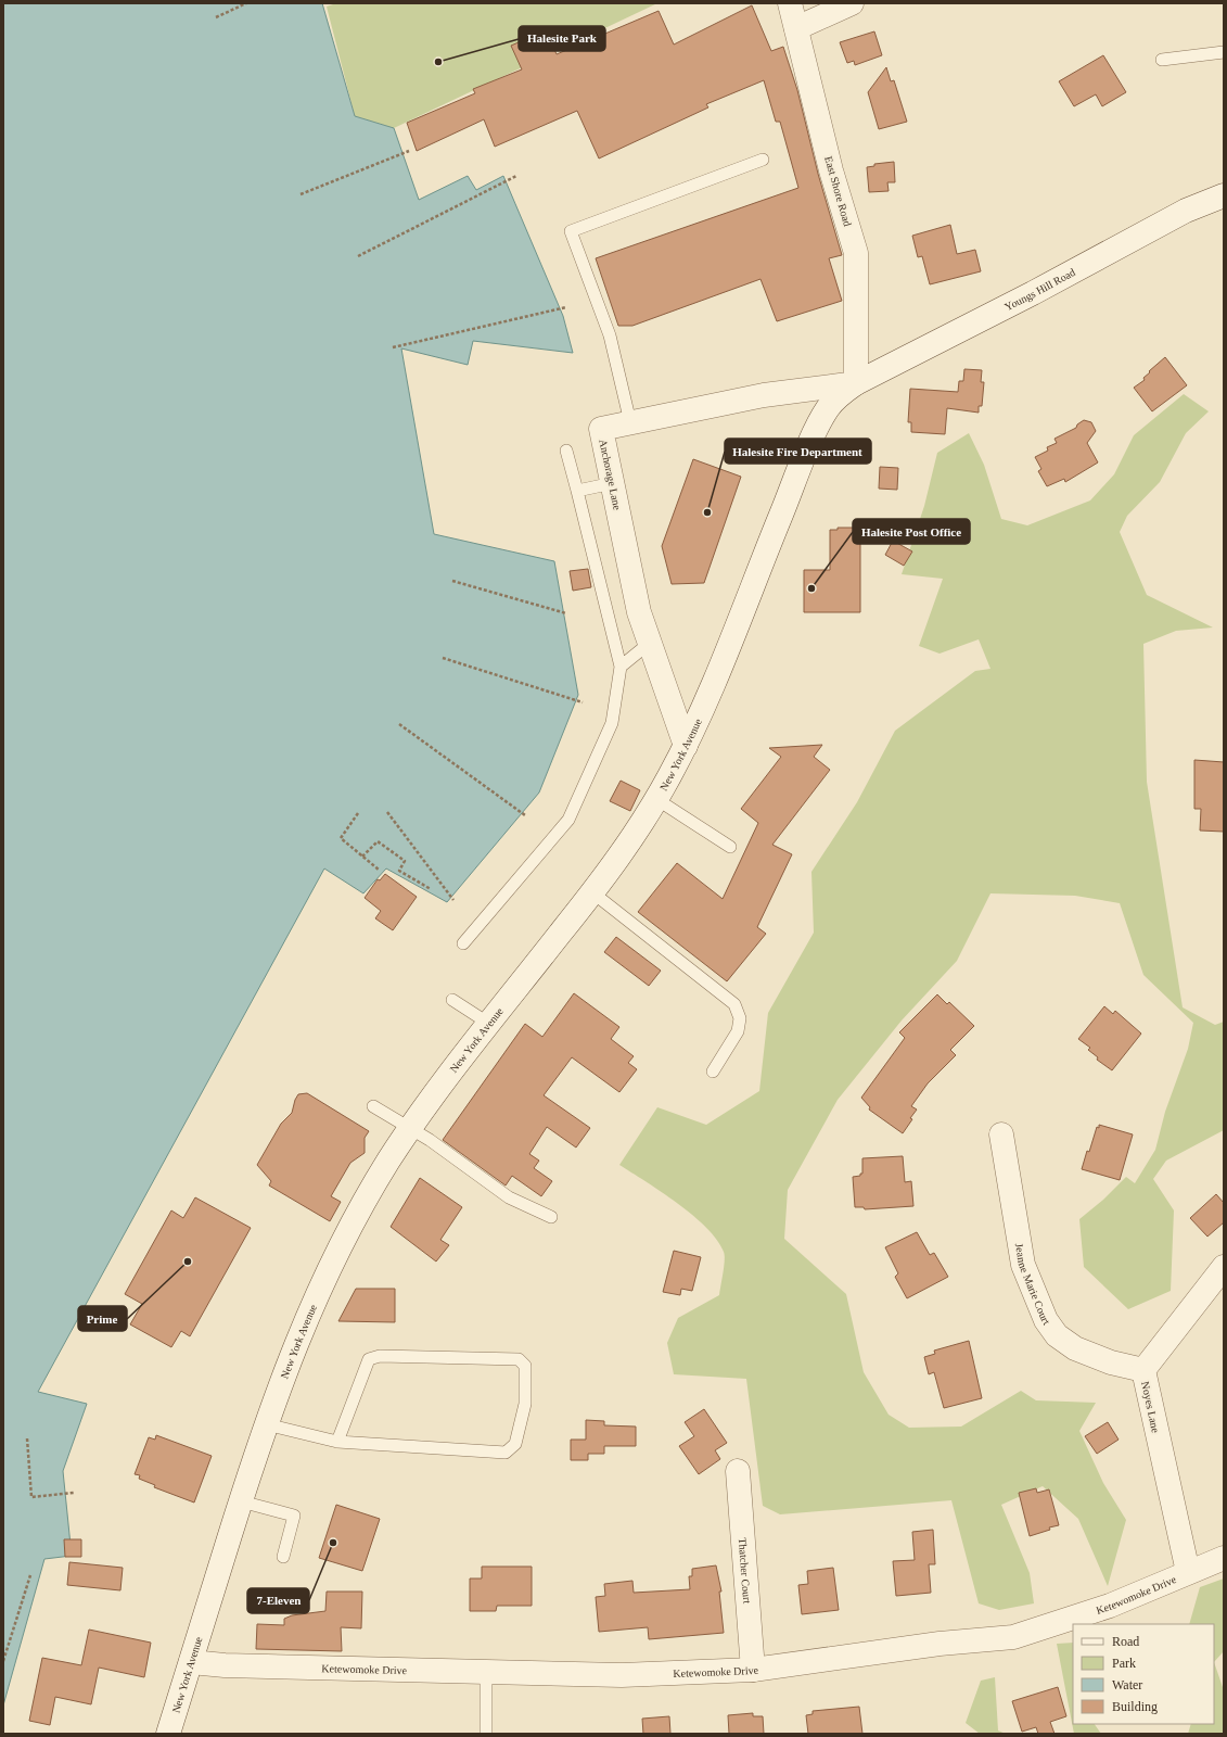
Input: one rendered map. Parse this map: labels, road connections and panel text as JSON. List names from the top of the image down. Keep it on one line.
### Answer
{"streets":{"street":["East Shore Road","Youngs Hill Road","Anchorage Lane","New York Avenue","Jeanne Marie Court","Noyes Lane","Thatcher Court","Ketewomoke Drive"]},"crossings":[["East Shore Road","Youngs Hill Road"],["East Shore Road","Anchorage Lane"],["East Shore Road","New York Avenue"],["Youngs Hill Road","Anchorage Lane"],["Youngs Hill Road","New York Avenue"],["Anchorage Lane","New York Avenue"],["New York Avenue","Ketewomoke Drive"],["Jeanne Marie Court","Noyes Lane"],["Noyes Lane","Ketewomoke Drive"],["Thatcher Court","Ketewomoke Drive"]],"places":["Halesite Park","Halesite Fire Department","Halesite Post Office","Prime","7-Eleven"],"legend":["Road","Park","Water","Building"]}
